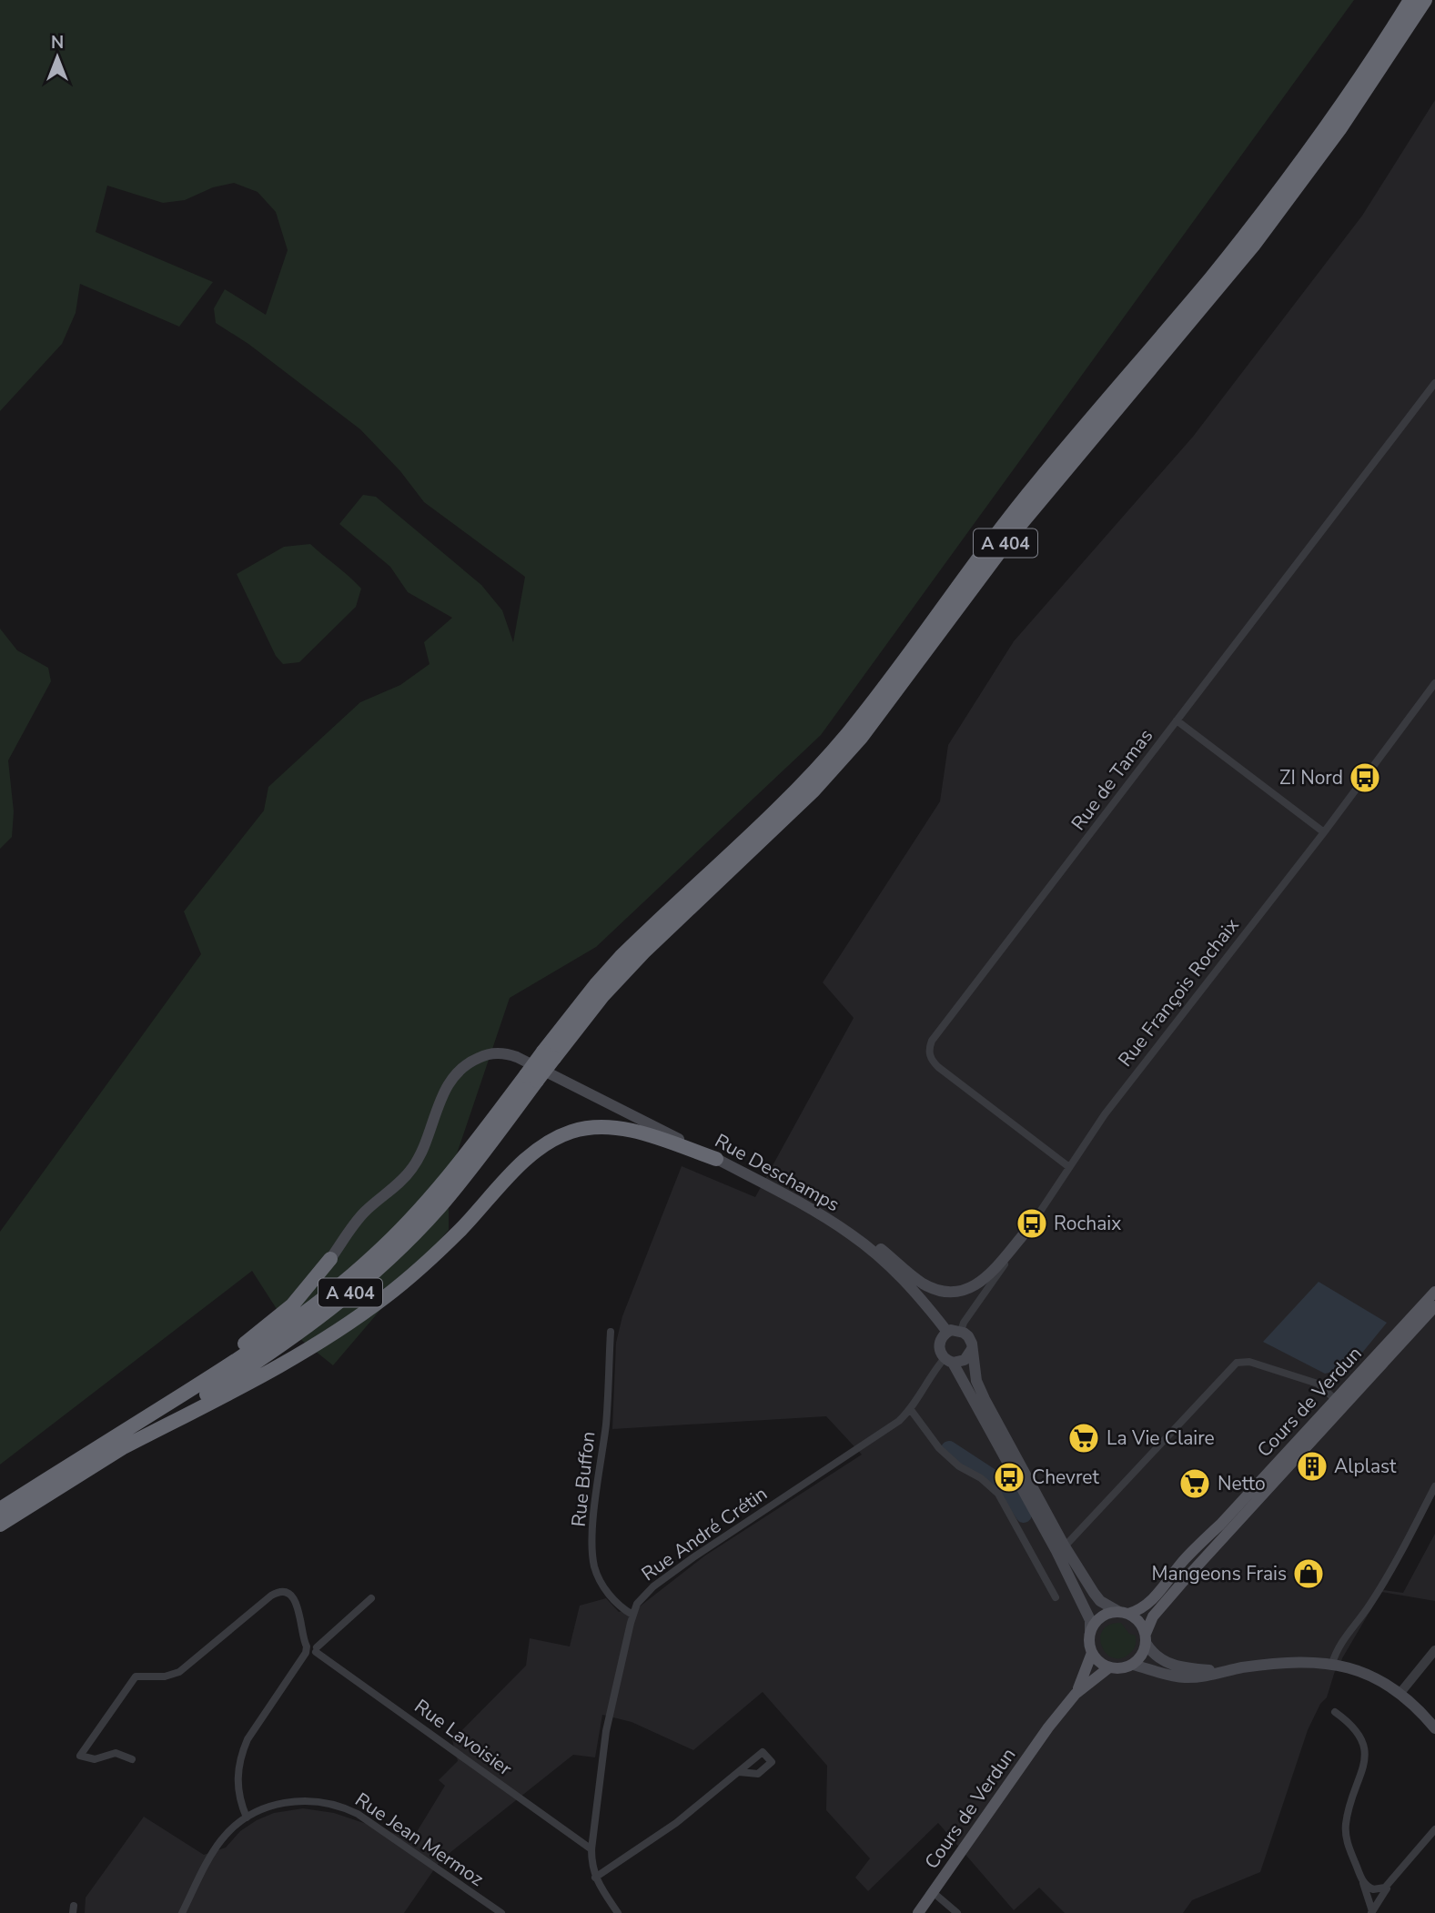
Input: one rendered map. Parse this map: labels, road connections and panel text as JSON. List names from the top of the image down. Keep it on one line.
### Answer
{"streets":{"highway":["A 404"],"main road":["Rue Deschamps","Cours de Verdun"],"street":["Rue de Tamas","Rue François Rochaix","Rue Buffon","Rue André Crétin","Rue Lavoisier","Rue Jean Mermoz"]},"crossings":[["Rue de Tamas","Rue François Rochaix"],["Rue François Rochaix","Rue Deschamps"],["Rue François Rochaix","Rue André Crétin"],["Rue Deschamps","Rue André Crétin"],["Rue Buffon","Rue André Crétin"],["Rue André Crétin","Rue Lavoisier"]],"places":{"bus stop":["ZI Nord","Rochaix","Chevret"],"supermarket":["La Vie Claire","Netto"],"building":["Alplast"],"shop":["Mangeons Frais"]},"north":"top"}
